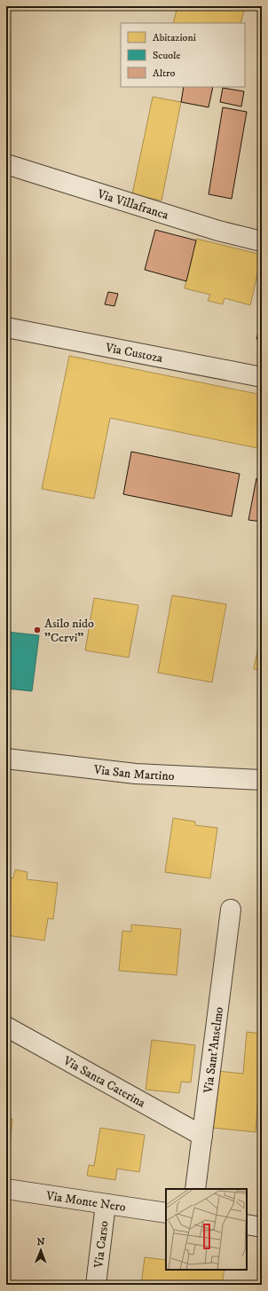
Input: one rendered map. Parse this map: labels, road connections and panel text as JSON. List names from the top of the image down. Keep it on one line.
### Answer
{"streets":{"street":["Via Villafranca","Via Custoza","Via San Martino","Via Sant'Anselmo","Via Santa Caterina","Via Monte Nero","Via Carso"]},"crossings":[["Via Sant'Anselmo","Via Santa Caterina"],["Via Monte Nero","Via Carso"]],"places":["Asilo nido \"Cervi\""],"legend":["Abitazioni","Scuole","Altro"],"north":"top"}
